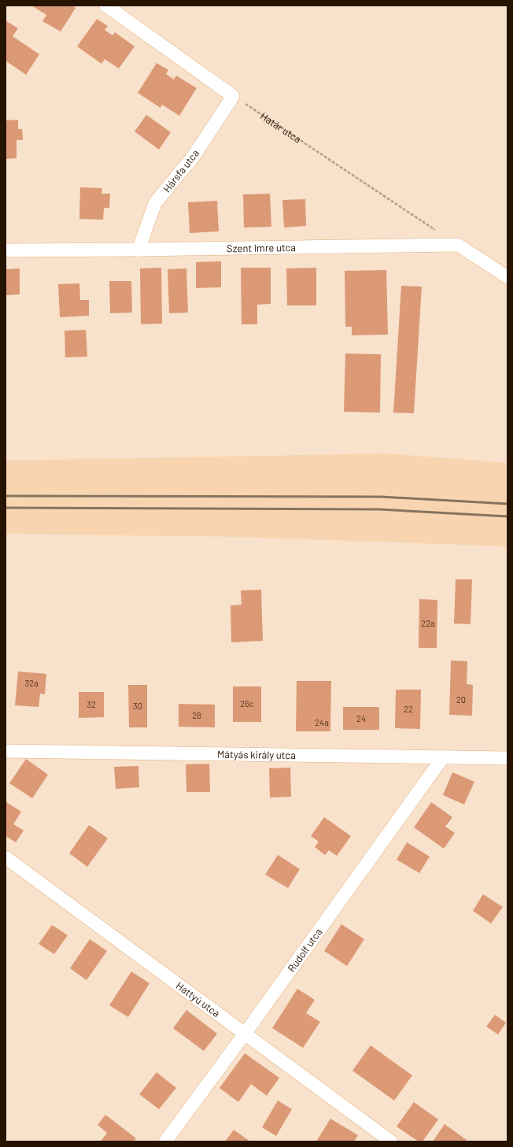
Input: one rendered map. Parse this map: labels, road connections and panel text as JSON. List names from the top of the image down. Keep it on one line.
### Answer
{"streets":{"street":["Hársfa utca","Szent Imre utca","Mátyás király utca","Rudolf utca","Hattyú utca"],"path":["Határ utca"]},"crossings":[["Határ utca","Hársfa utca"],["Hársfa utca","Szent Imre utca"],["Mátyás király utca","Rudolf utca"],["Rudolf utca","Hattyú utca"]],"house_numbers":["22a","32a","20","26c","32","30","22","28","24","24a"]}
